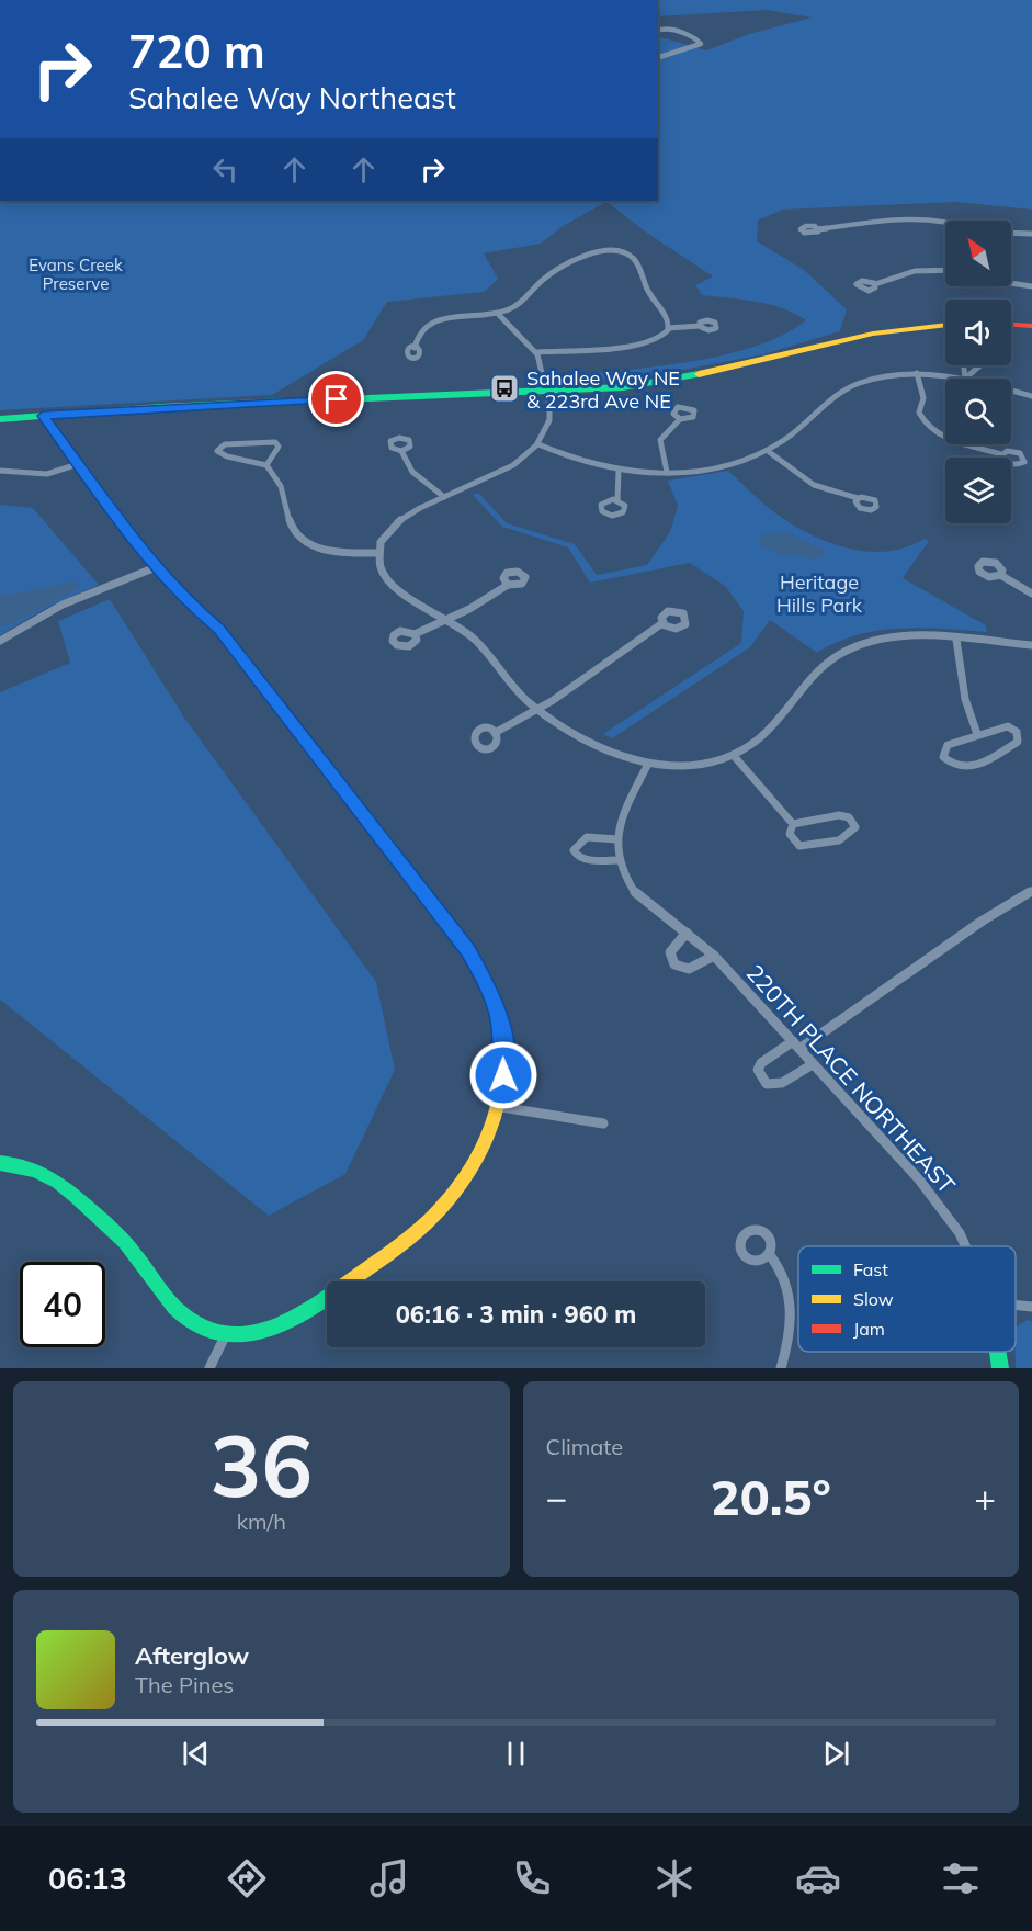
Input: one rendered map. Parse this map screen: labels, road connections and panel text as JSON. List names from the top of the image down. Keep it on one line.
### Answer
{"streets":{"street":["220TH PLACE NORTHEAST"]},"parks":["Evans Creek Preserve","Heritage Hills Park"],"places":{"bus stop":["Sahalee Way NE & 223rd Ave NE"]},"legend":["Fast","Slow","Jam"],"north":"top left","page":{"turn":["720 m","Sahalee Way Northeast"],"limit":"40","trip":"06:16 · 3 min · 960 m","tile":[["36","km/h"],"Climate"],"heat":["−","20.5°","+"],"song":["Afterglow","The Pines"],"tabs":"06:13"}}
